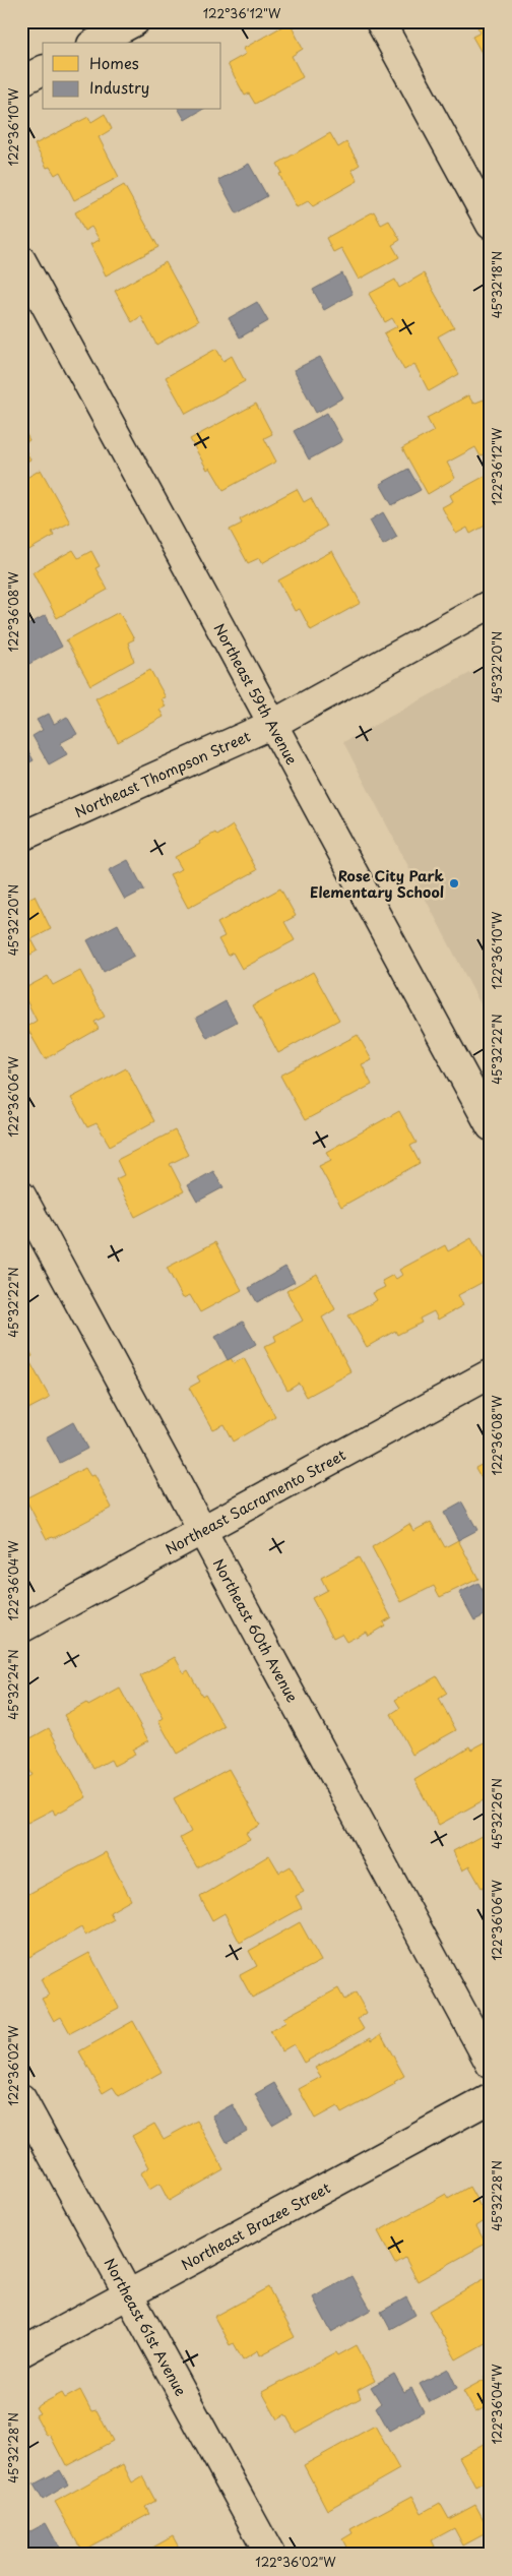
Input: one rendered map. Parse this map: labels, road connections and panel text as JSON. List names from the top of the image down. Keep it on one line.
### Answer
{"streets":{"street":["Northeast 59th Avenue","Northeast Thompson Street","Northeast Sacramento Street","Northeast 60th Avenue","Northeast Brazee Street","Northeast 61st Avenue"]},"crossings":[["Northeast 59th Avenue","Northeast Thompson Street"],["Northeast Sacramento Street","Northeast 60th Avenue"],["Northeast Brazee Street","Northeast 61st Avenue"]],"places":["Rose City Park Elementary School"],"legend":["Homes","Industry"],"coordinates":["122°36'12\"W","122°36'10\"W","45°32'18\"N","122°36'08\"W","45°32'20\"N","45°32'22\"N","122°36'06\"W","122°36'04\"W","45°32'24\"N","45°32'26\"N","122°36'02\"W","45°32'28\"N"]}
